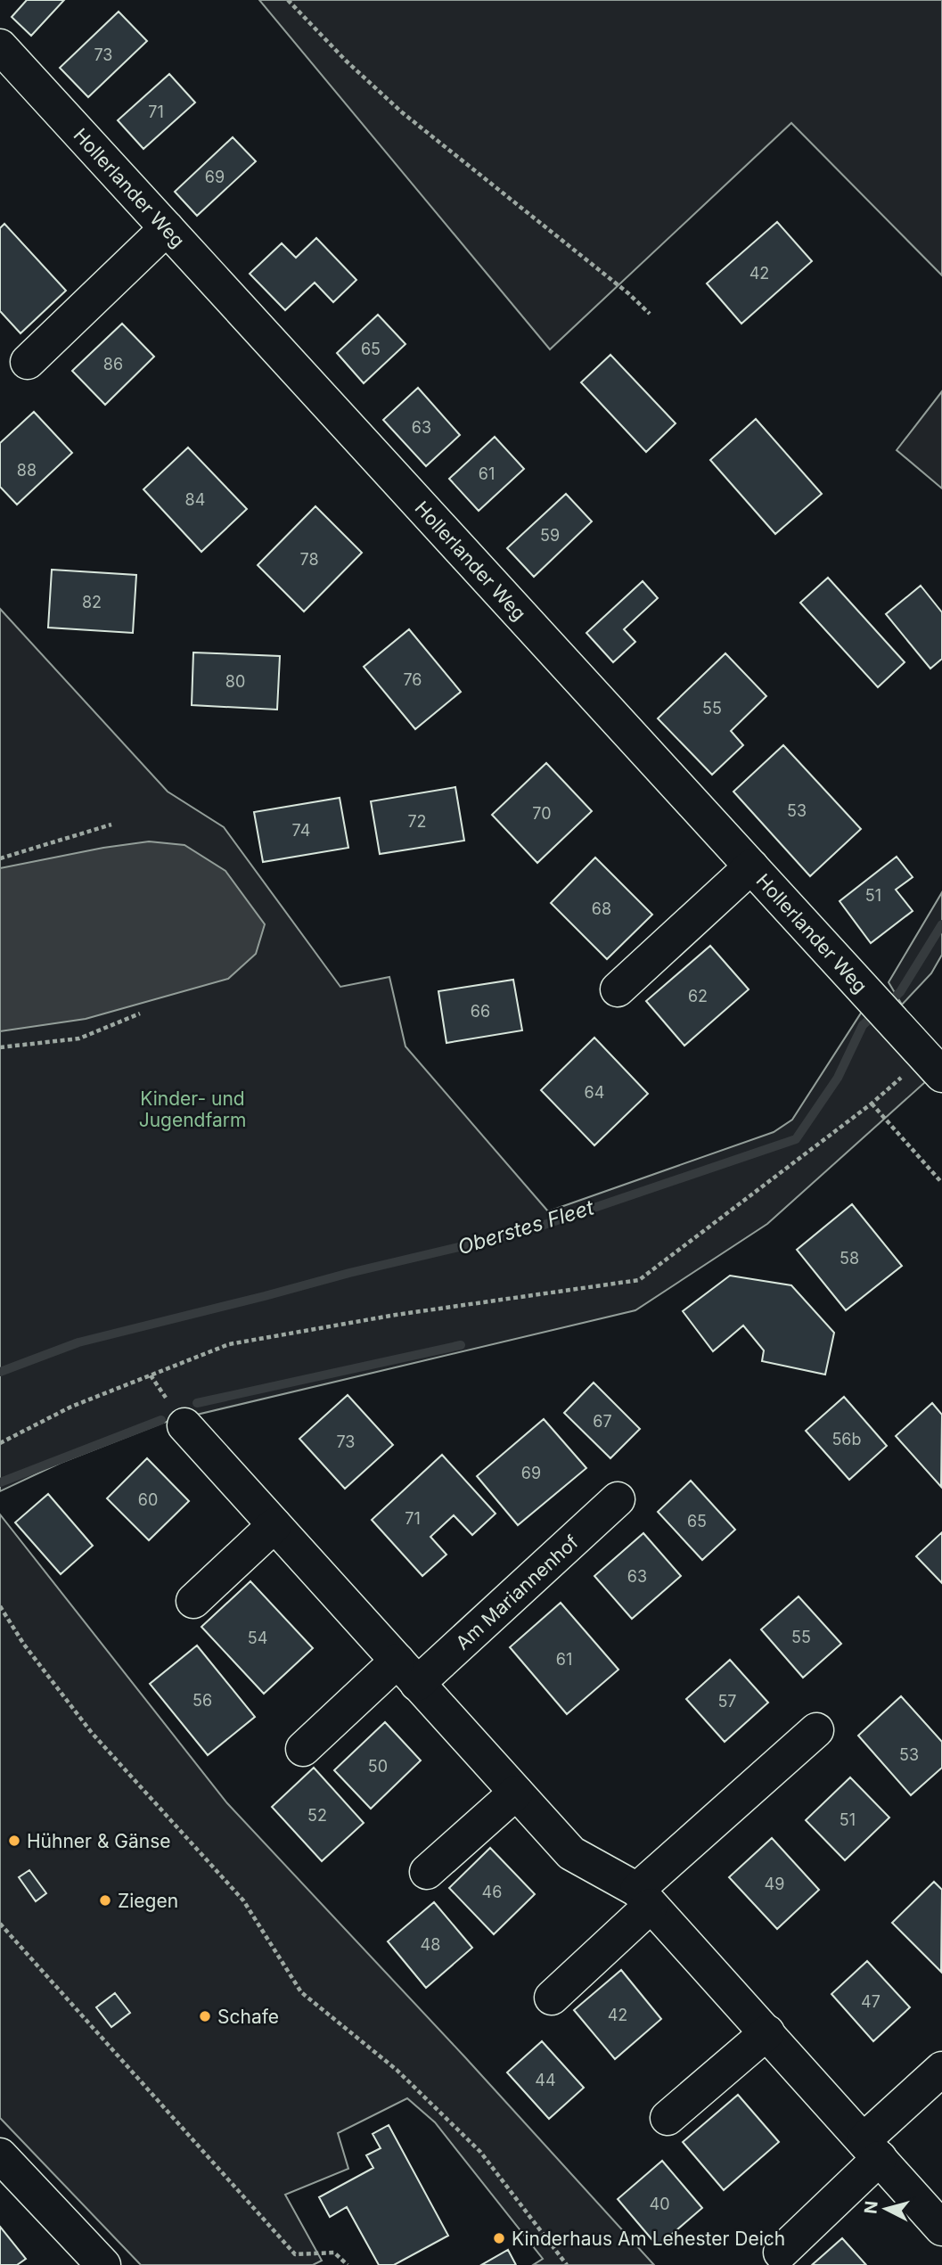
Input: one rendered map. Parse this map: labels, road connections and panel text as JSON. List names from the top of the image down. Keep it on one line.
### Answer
{"streets":{"street":["Hollerlander Weg","Am Mariannenhof"]},"water":["Oberstes Fleet"],"parks":["Kinder- und Jugendfarm"],"places":["Hühner & Gänse","Ziegen","Schafe","Kinderhaus Am Lehester Deich"],"house_numbers":["73","71","69","42","65","86","63","88","61","84","59","78","82","76","80","55","53","70","72","74","51","68","62","66","64","58","67","56b","73","69","60","71","65","63","55","54","61","56","57","53","50","52","51","49","46","48","47","42","44","40"],"north":"left"}
